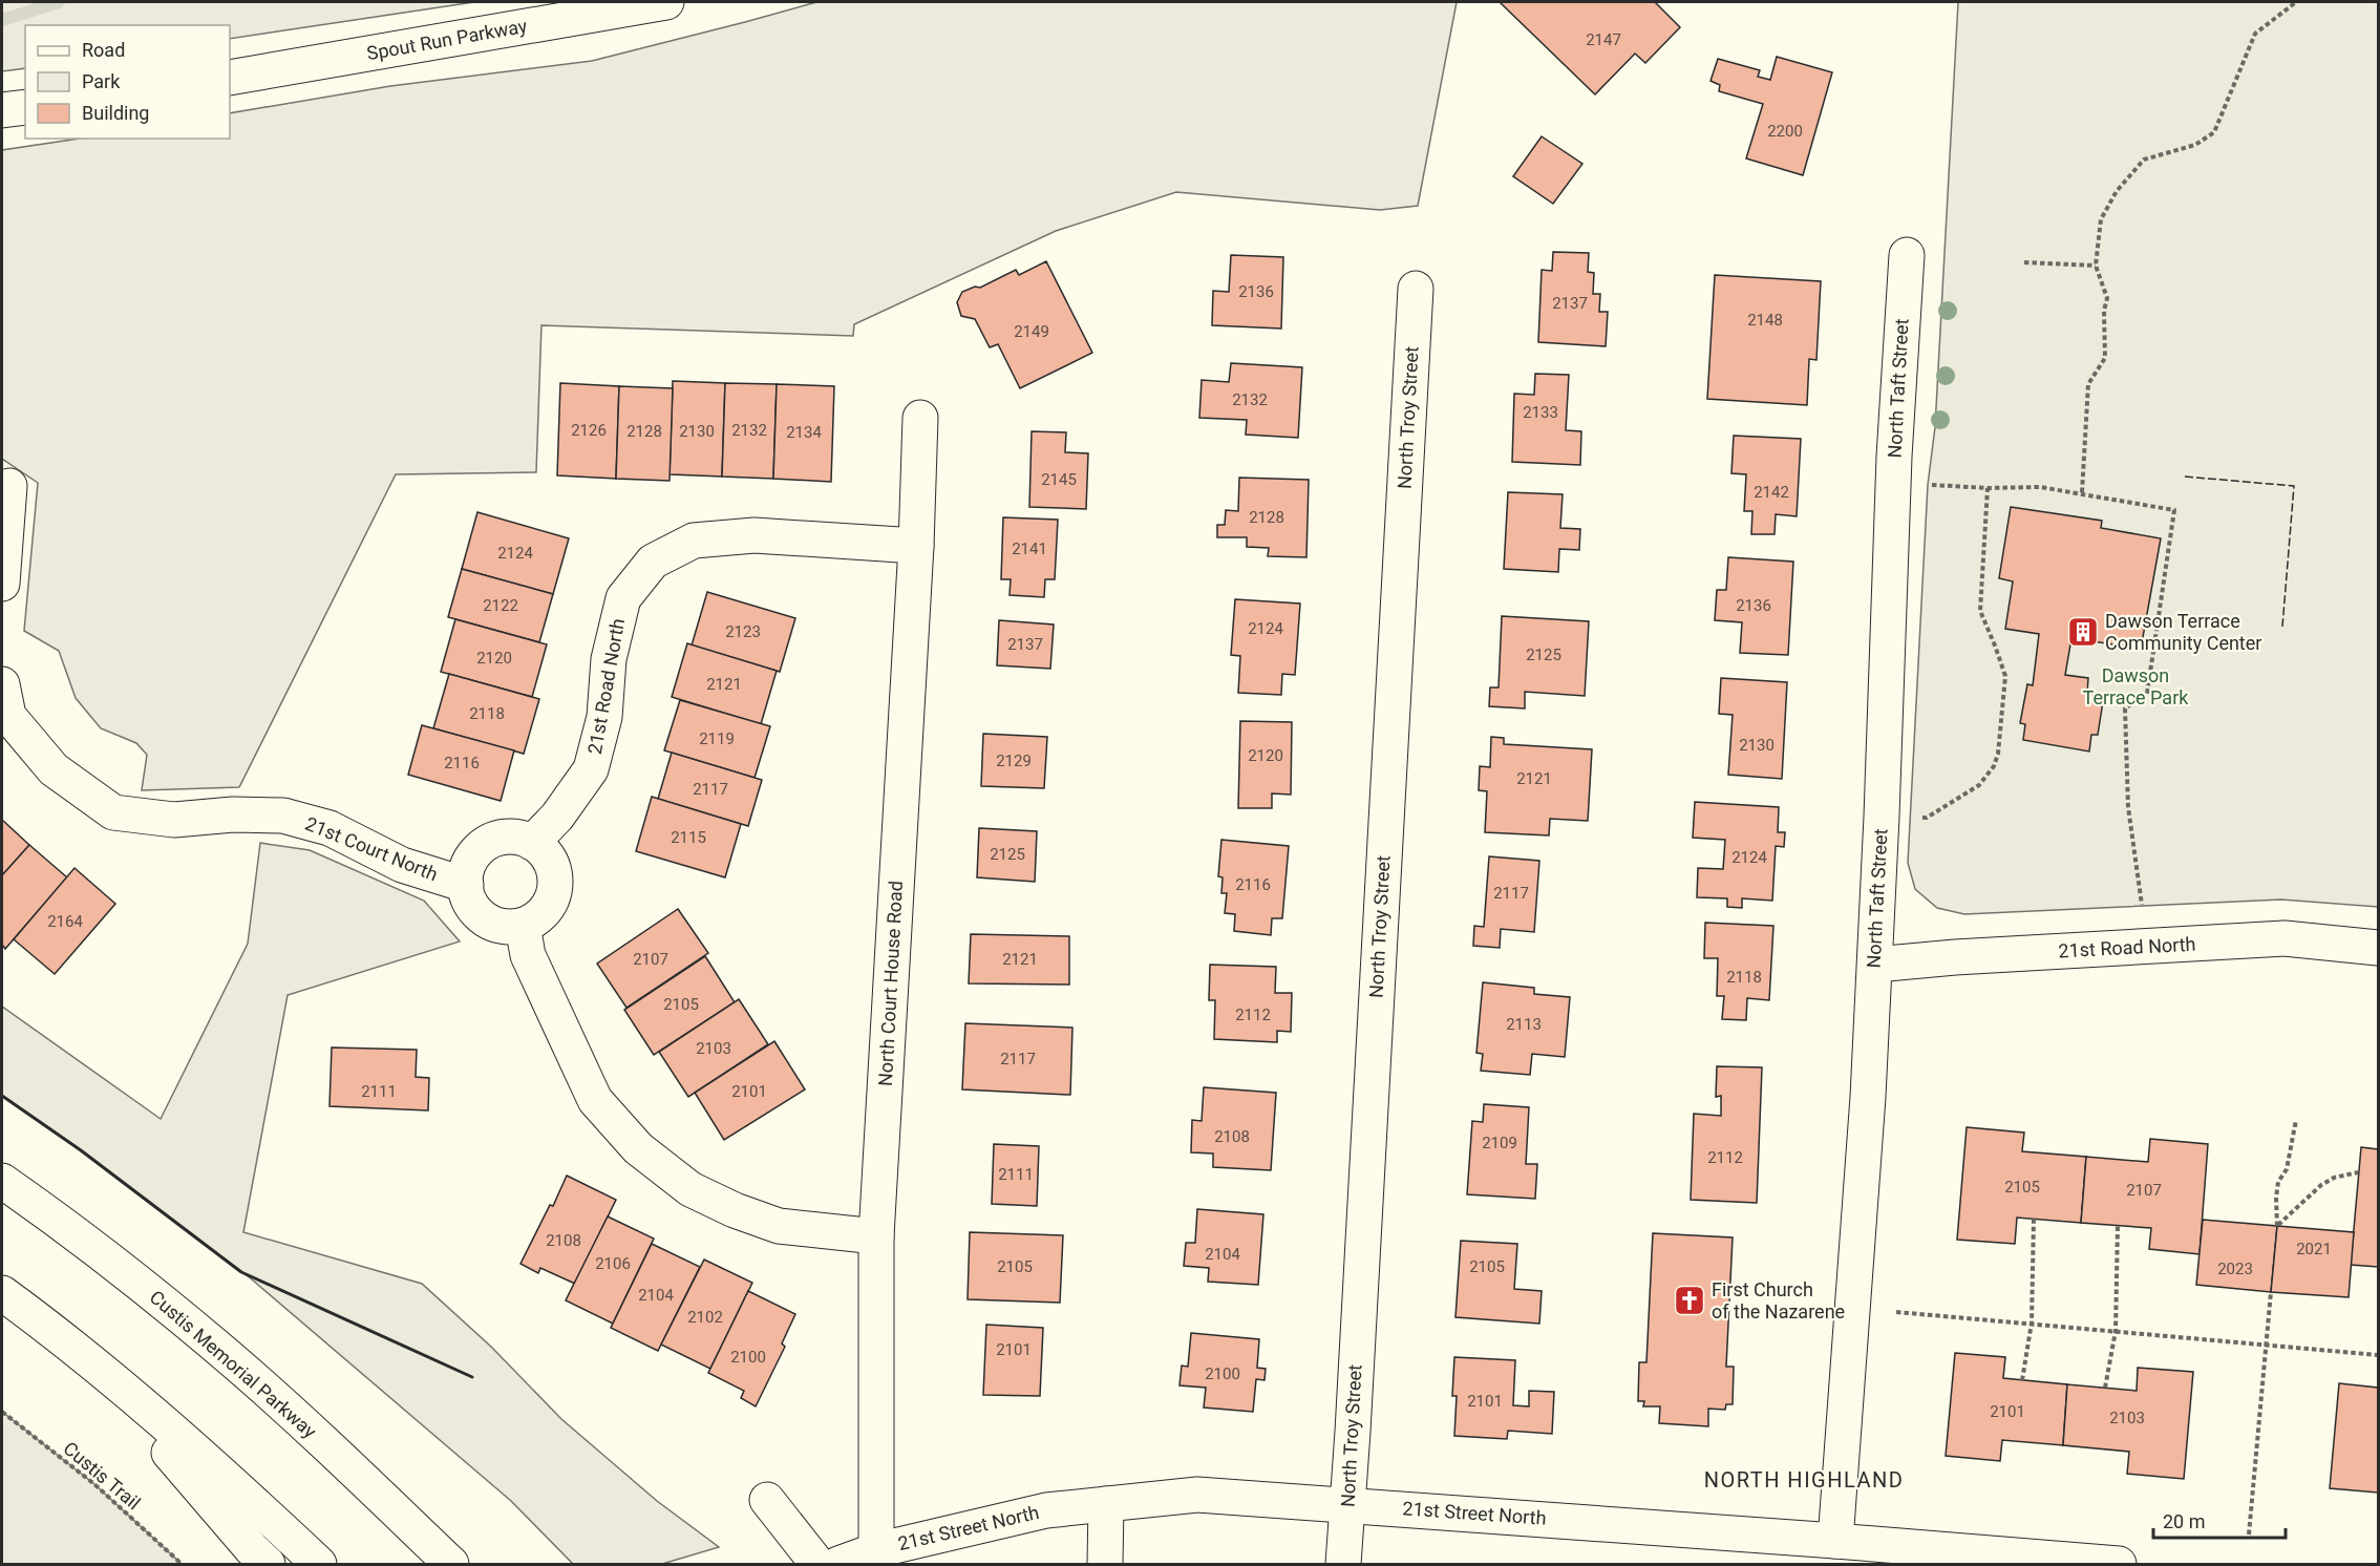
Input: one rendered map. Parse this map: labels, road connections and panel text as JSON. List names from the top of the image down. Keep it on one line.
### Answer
{"streets":{"main road":["Spout Run Parkway","North Taft Street","North Troy Street","21st Road North","21st Court North","North Court House Road","Custis Memorial Parkway","21st Street North"],"path":["Custis Trail"]},"crossings":[["North Taft Street","21st Road North"],["North Taft Street","21st Street North"],["North Troy Street","21st Street North"],["21st Road North","21st Court North"],["21st Road North","North Court House Road"],["North Court House Road","21st Street North"]],"districts":["NORTH HIGHLAND"],"parks":["Dawson Terrace Park"],"places":{"building":["Dawson Terrace Community Center"],"church":["First Church of the Nazarene"]},"house_numbers":["2147","2200","2136","2137","2148","2149","2132","2133","2126","2132","2128","2130","2134","2145","2142","2128","2141","2124","2122","2136","2124","2123","2137","2125","2120","2121","2118","2119","2130","2120","2129","2116","2121","2117","2115","2125","2124","2116","2117","2164","2107","2121","2118","2105","2112","2113","2103","2117","2111","2101","2108","2109","2112","2111","2105","2107","2108","2021","2104","2106","2105","2105","2023","2104","2102","2101","2100","2100","2101","2101","2103"],"legend":["Road","Park","Building"],"scale_bar":"20 m"}
